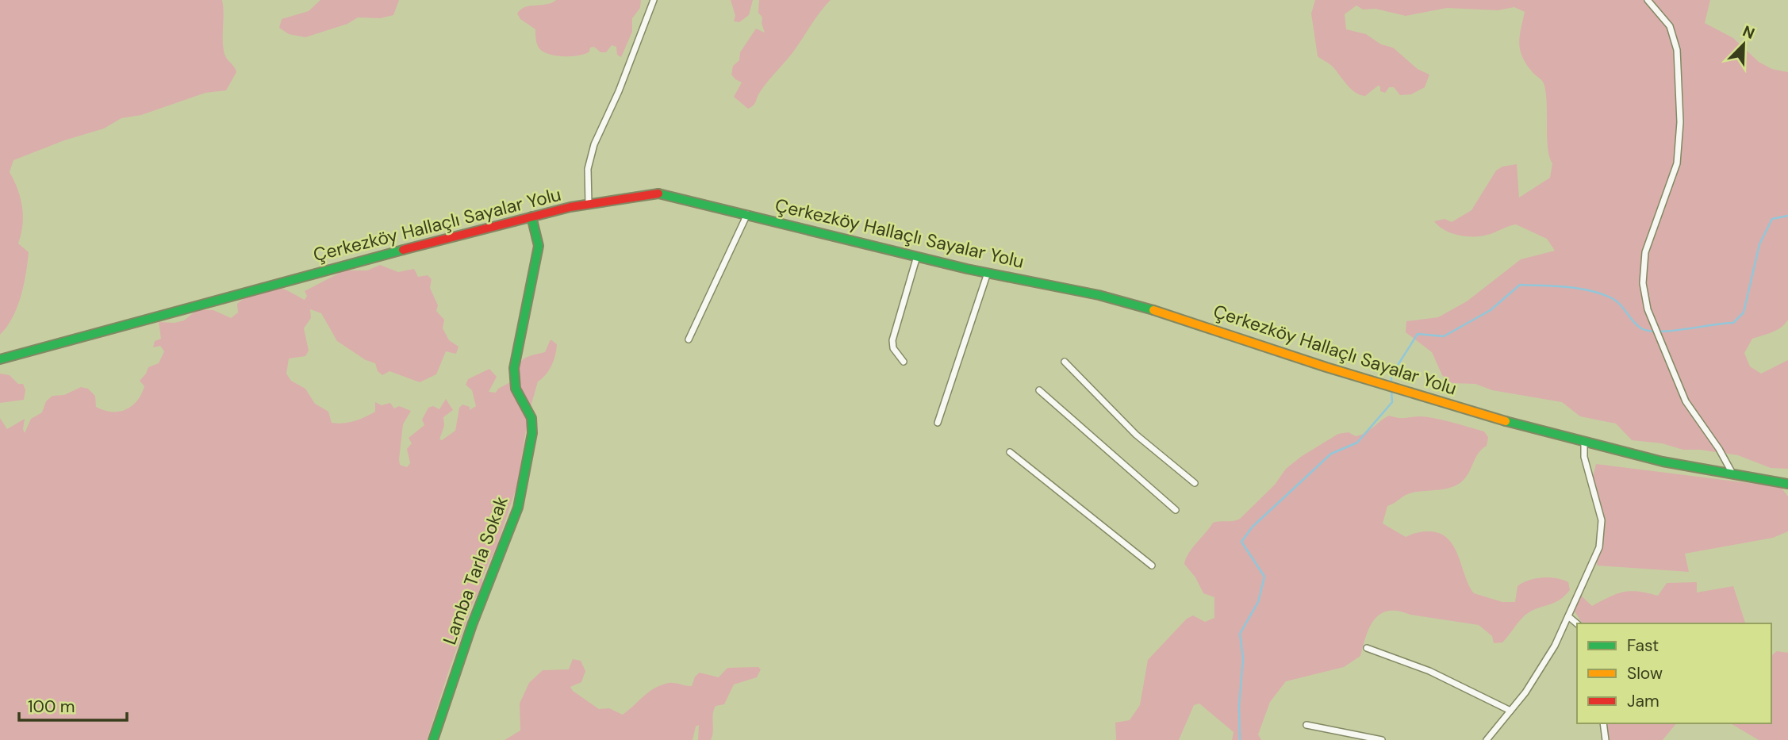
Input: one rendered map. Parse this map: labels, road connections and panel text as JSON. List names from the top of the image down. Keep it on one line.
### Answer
{"streets":{"main road":["Çerkezköy Hallaçlı Sayalar Yolu","Lamba Tarla Sokak"]},"crossings":[["Çerkezköy Hallaçlı Sayalar Yolu","Lamba Tarla Sokak"]],"legend":["Fast","Slow","Jam"],"scale_bar":"100 m","north":"top right"}
